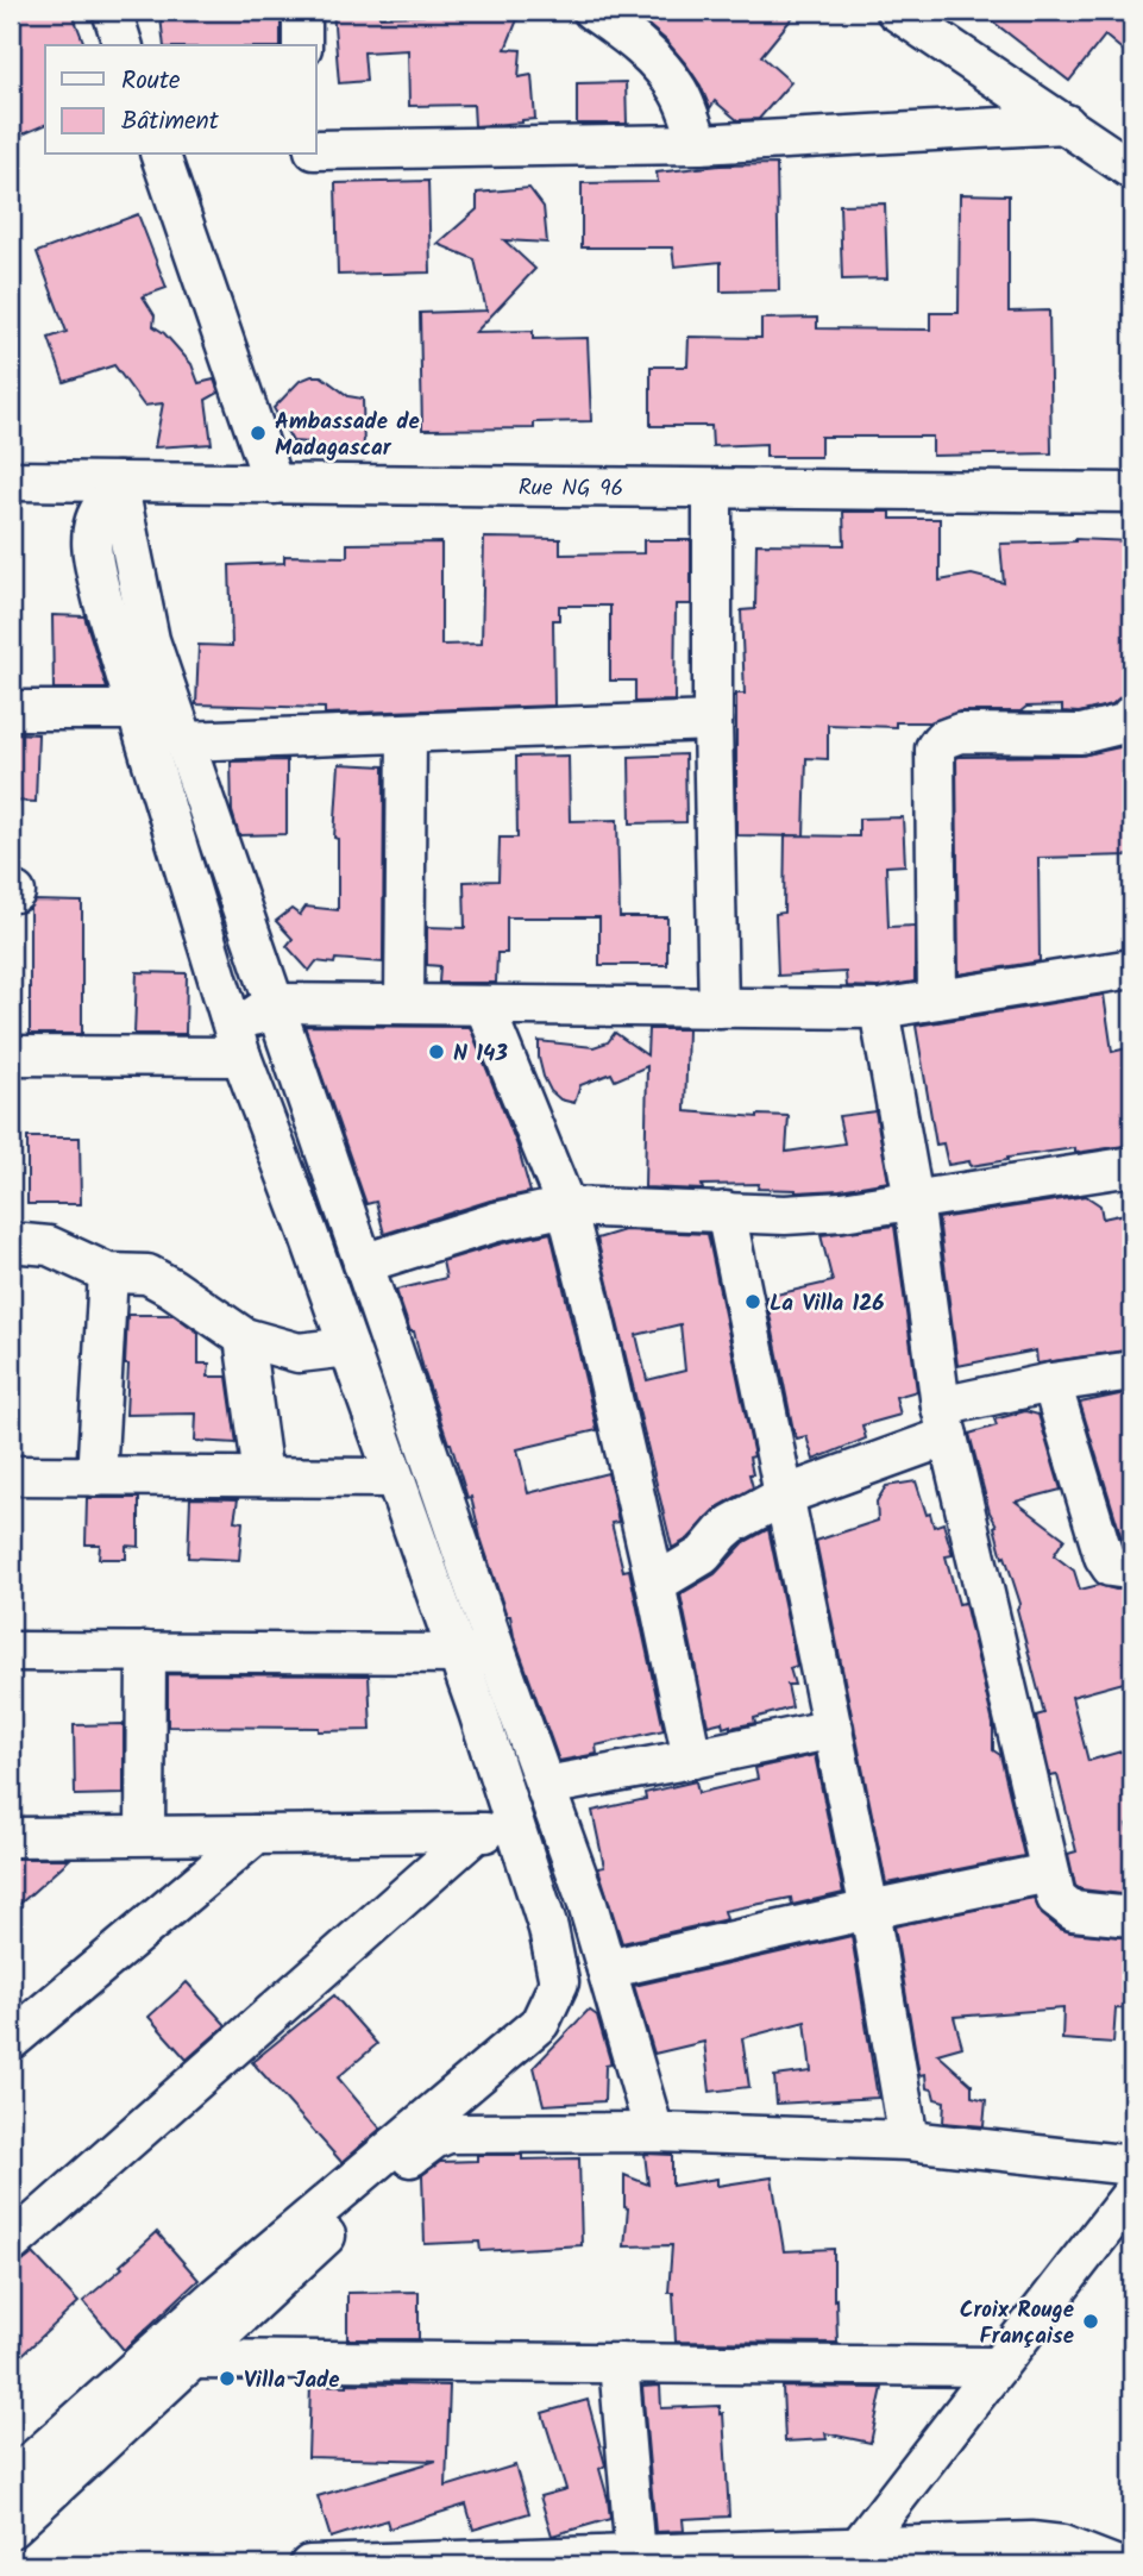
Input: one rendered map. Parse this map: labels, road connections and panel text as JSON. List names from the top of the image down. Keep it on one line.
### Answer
{"streets":{"street":["Rue NG 96"]},"places":["Ambassade de Madagascar","N 143","La Villa 126","Croix Rouge Française","Villa Jade"],"legend":["Route","Bâtiment"]}
